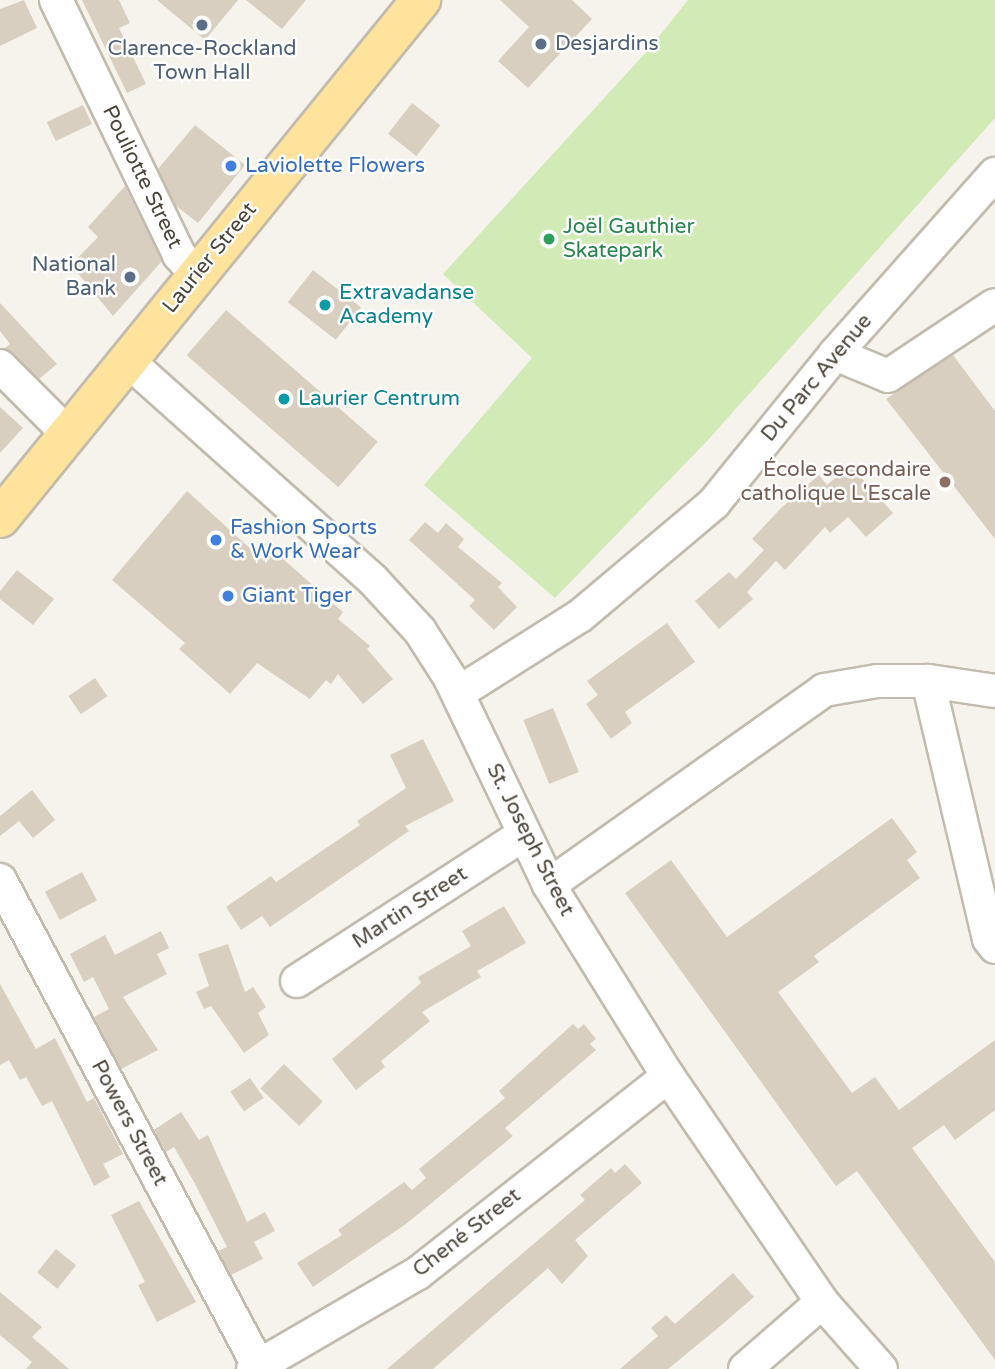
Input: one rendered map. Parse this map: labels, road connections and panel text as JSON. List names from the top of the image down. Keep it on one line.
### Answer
{"streets":{"main road":["Laurier Street"],"street":["Pouliotte Street","Du Parc Avenue","St. Joseph Street","Martin Street","Powers Street","Chené Street"]},"crossings":[["Pouliotte Street","Laurier Street"],["Laurier Street","St. Joseph Street"],["Du Parc Avenue","St. Joseph Street"],["St. Joseph Street","Martin Street"],["St. Joseph Street","Chené Street"],["Powers Street","Chené Street"]],"places":["Clarence-Rockland Town Hall","Desjardins","Laviolette Flowers","Joël Gauthier Skatepark","National Bank","Extravadanse Academy","Laurier Centrum","École secondaire catholique L'Escale","Fashion Sports & Work Wear","Giant Tiger"]}
